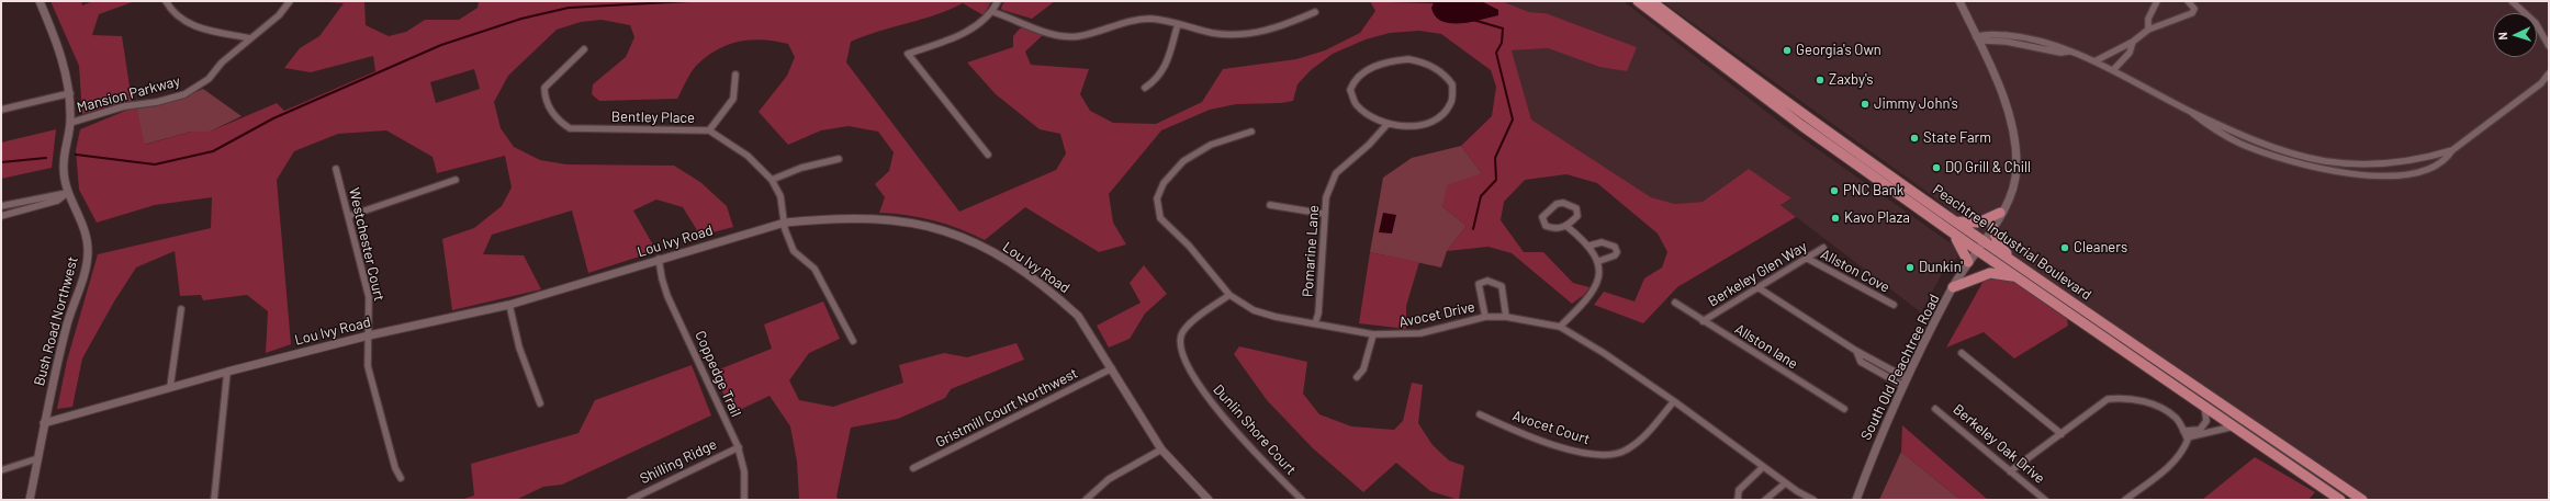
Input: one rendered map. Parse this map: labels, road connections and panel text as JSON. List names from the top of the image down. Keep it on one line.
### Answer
{"streets":{"highway":["Peachtree Industrial Boulevard"],"street":["Mansion Parkway","Bentley Place","Lou Ivy Road","Westchester Court","Pomarine Lane","Allston Cove","Berkeley Glen Way","Avocet Drive","Bush Road Northwest","Allston lane","South Old Peachtree Road","Coppedge Trail","Gristmill Court Northwest","Avocet Court","Dunlin Shore Court","Berkeley Oak Drive","Shilling Ridge"]},"crossings":[["Mansion Parkway","Bush Road Northwest"],["Bentley Place","Lou Ivy Road"],["Lou Ivy Road","Westchester Court"],["Lou Ivy Road","Bush Road Northwest"],["Lou Ivy Road","Coppedge Trail"],["Lou Ivy Road","Gristmill Court Northwest"],["Peachtree Industrial Boulevard","South Old Peachtree Road"],["Pomarine Lane","Avocet Drive"],["Allston Cove","Berkeley Glen Way"],["Berkeley Glen Way","Allston lane"],["Avocet Drive","Avocet Court"],["Avocet Drive","Dunlin Shore Court"],["Coppedge Trail","Shilling Ridge"]],"places":["Georgia's Own","Zaxby's","Jimmy John's","State Farm","DQ Grill & Chill","PNC Bank","Kavo Plaza","Cleaners","Dunkin'"],"north":"left"}
